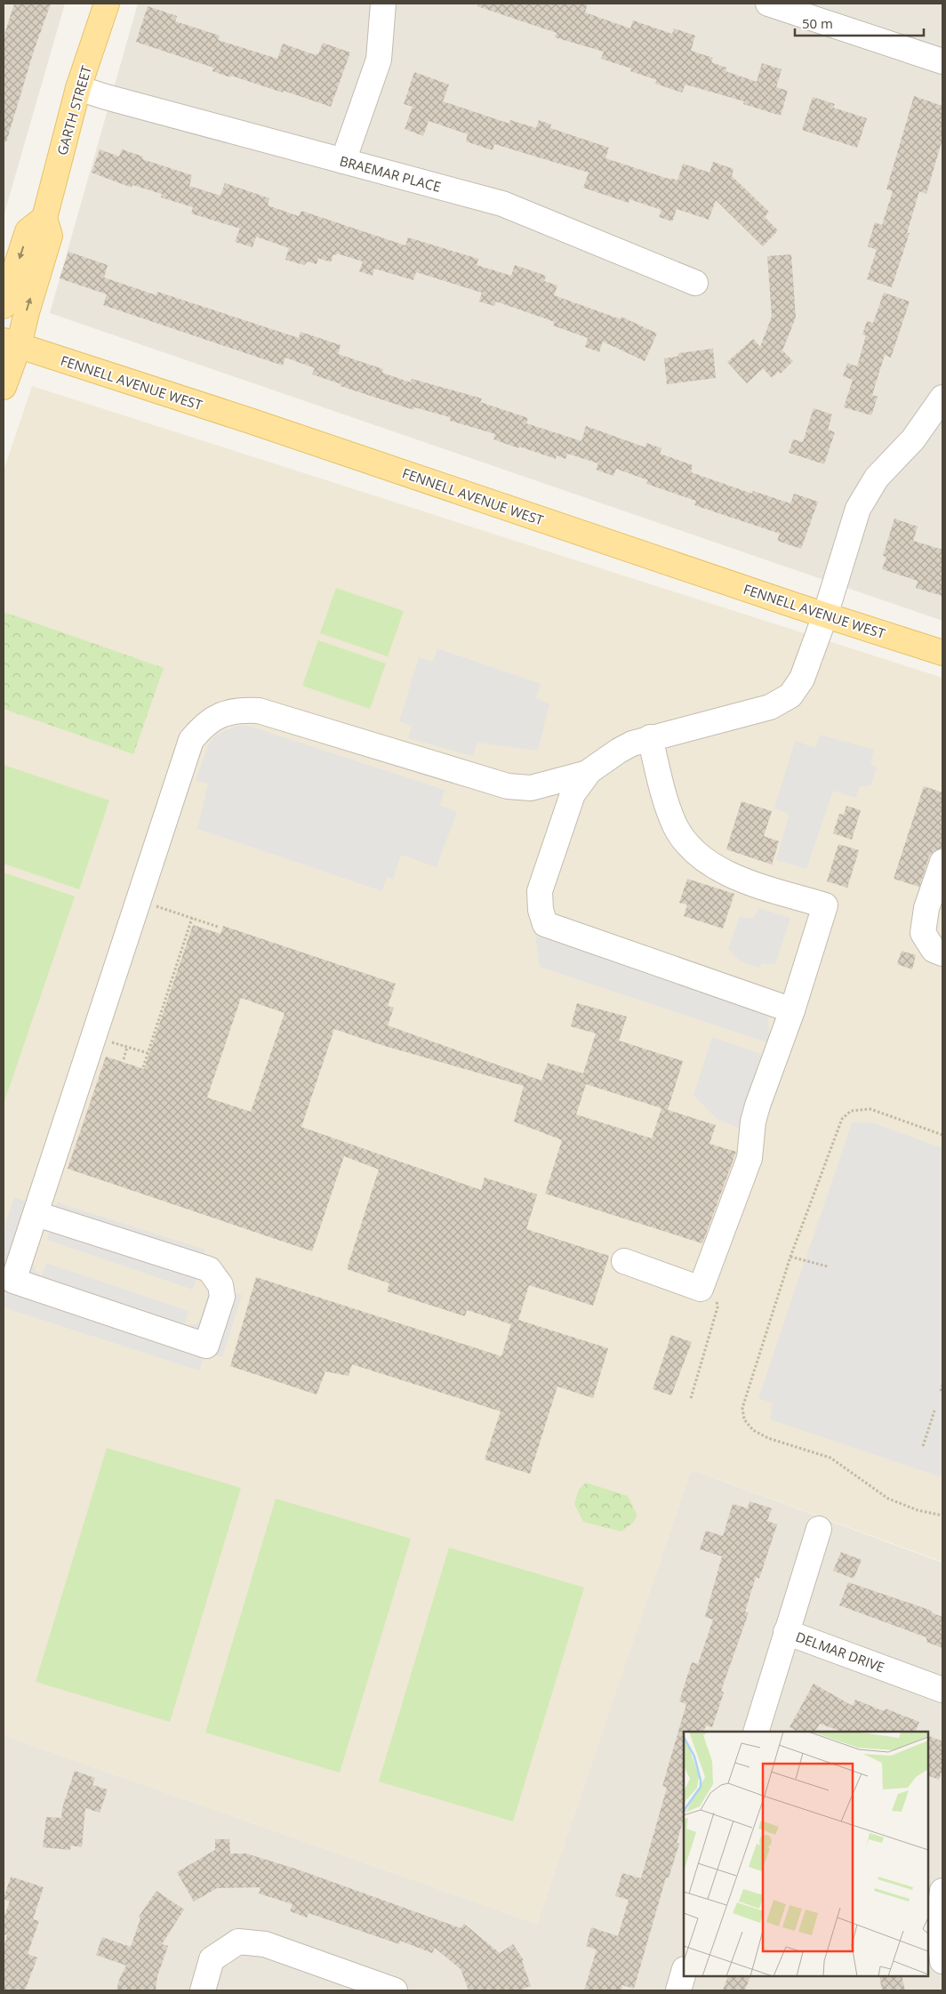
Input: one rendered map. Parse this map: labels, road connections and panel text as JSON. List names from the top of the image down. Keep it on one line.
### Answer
{"streets":{"main road":["GARTH STREET","FENNELL AVENUE WEST"],"street":["BRAEMAR PLACE","DELMAR DRIVE"]},"crossings":[["GARTH STREET","BRAEMAR PLACE"],["GARTH STREET","FENNELL AVENUE WEST"]],"scale_bar":"50 m"}
